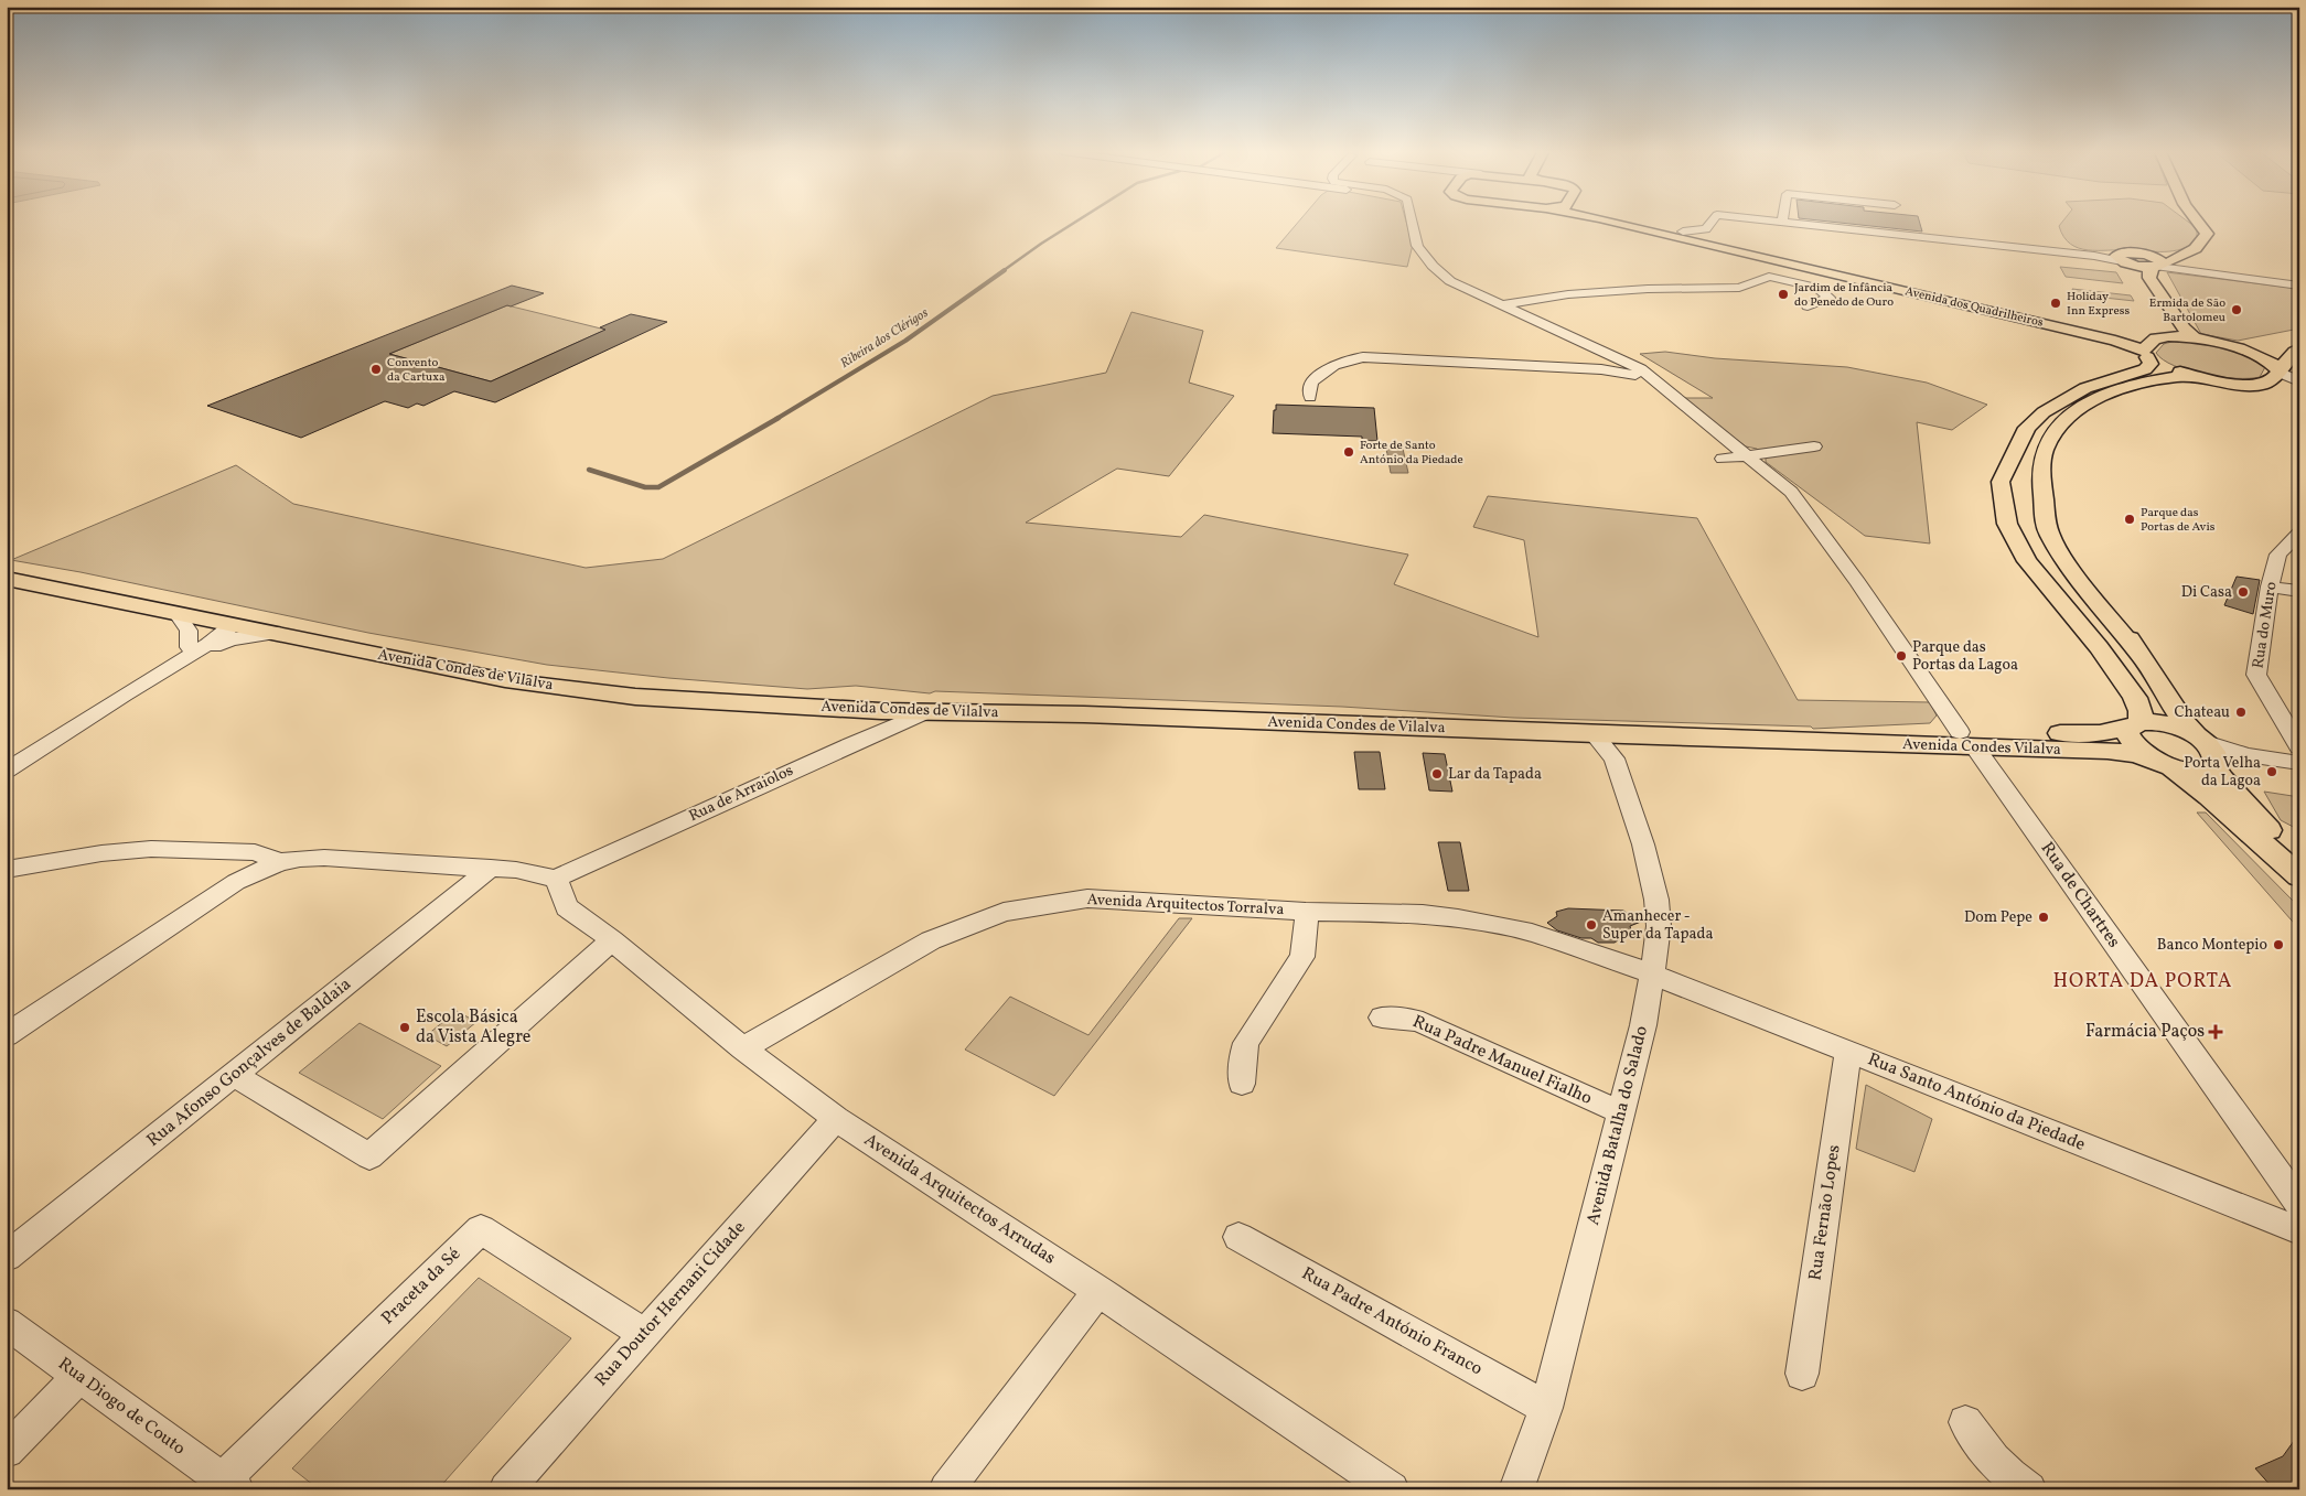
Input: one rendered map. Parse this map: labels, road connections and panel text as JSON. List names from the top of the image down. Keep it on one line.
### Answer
{"streets":{"main road":["Avenida dos Quadrilheiros","Avenida Condes de Vilalva","Avenida Condes Vilalva"],"street":["Rua do Muro","Rua de Arraiolos","Rua de Chartres","Avenida Arquitectos Torralva","Rua Padre Manuel Fialho","Rua Afonso Gonçalves de Baldaia","Rua Santo António da Piedade","Avenida Batalha do Salado","Avenida Arquitectos Arrudas","Rua Fernão Lopes","Praceta da Sé","Rua Doutor Hernani Cidade","Rua Padre António Franco","Rua Diogo de Couto"]},"crossings":[["Avenida Condes de Vilalva","Avenida Condes Vilalva"],["Avenida Condes de Vilalva","Rua de Arraiolos"],["Avenida Condes de Vilalva","Avenida Batalha do Salado"],["Avenida Condes Vilalva","Rua de Chartres"],["Avenida Condes Vilalva","Avenida Batalha do Salado"],["Rua de Arraiolos","Avenida Arquitectos Arrudas"],["Avenida Arquitectos Torralva","Rua Santo António da Piedade"],["Avenida Arquitectos Torralva","Avenida Batalha do Salado"],["Avenida Arquitectos Torralva","Avenida Arquitectos Arrudas"],["Rua Padre Manuel Fialho","Avenida Batalha do Salado"],["Rua Santo António da Piedade","Avenida Batalha do Salado"],["Rua Santo António da Piedade","Rua Fernão Lopes"],["Avenida Batalha do Salado","Rua Padre António Franco"],["Avenida Arquitectos Arrudas","Rua Doutor Hernani Cidade"],["Praceta da Sé","Rua Doutor Hernani Cidade"],["Praceta da Sé","Rua Diogo de Couto"]],"districts":["HORTA DA PORTA"],"water":["Ribeira dos Clérigos"],"places":{"other":["Jardim de Infância do Penedo de Ouro","Holiday Inn Express","Ermida de São Bartolomeu","Convento da Cartuxa","Forte de Santo António da Piedade","Parque das Portas de Avis","Di Casa","Parque das Portas da Lagoa","Chateau","Porta Velha da Lagoa","Lar da Tapada","Dom Pepe","Amanhecer - Super da Tapada","Banco Montepio","Escola Básica da Vista Alegre"],"health":["Farmácia Paços"]}}
